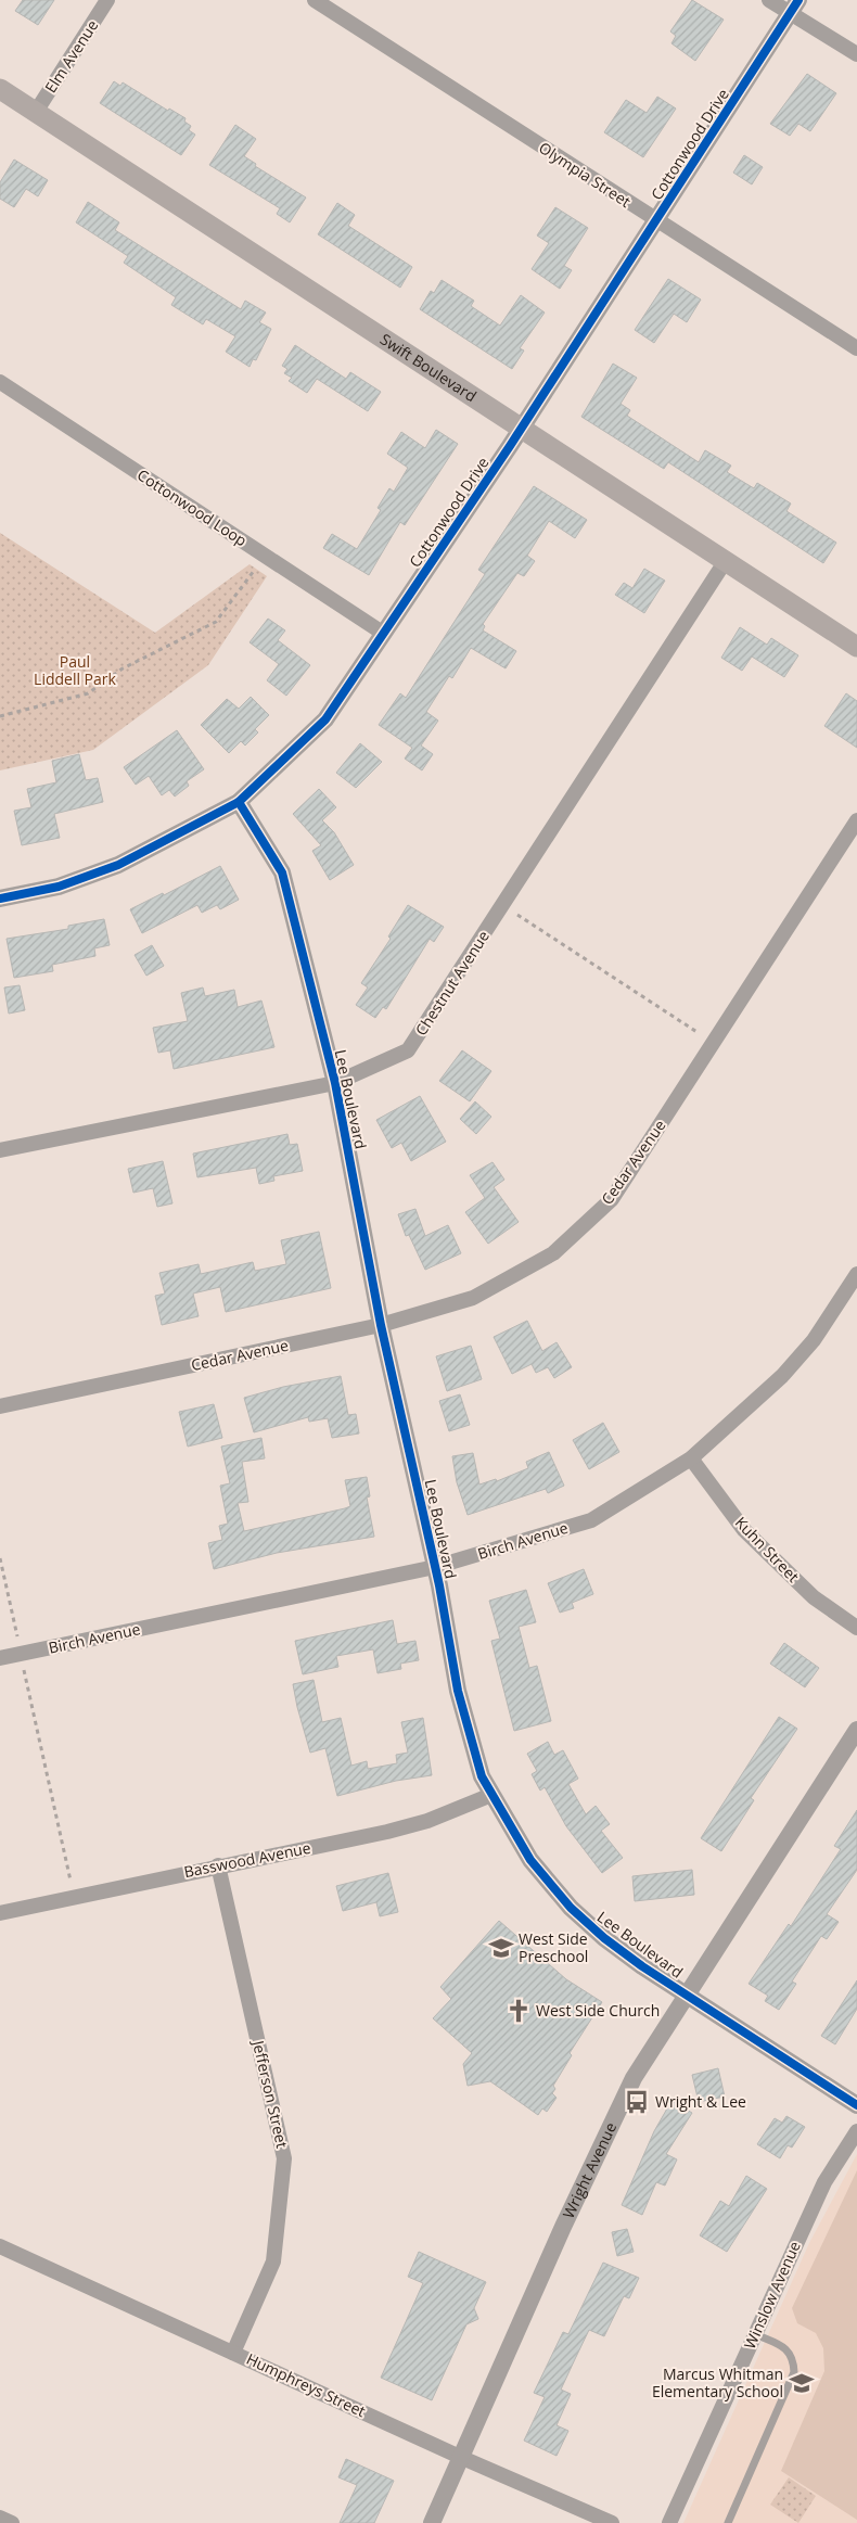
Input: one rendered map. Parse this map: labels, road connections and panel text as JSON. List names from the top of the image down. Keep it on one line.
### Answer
{"streets":{"main road":["Swift Boulevard"],"street":["Elm Avenue","Cottonwood Drive","Olympia Street","Cottonwood Loop","Chestnut Avenue","Lee Boulevard","Cedar Avenue","Birch Avenue","Kuhn Street","Basswood Avenue","Jefferson Street","Wright Avenue","Winslow Avenue","Humphreys Street"]},"crossings":[["Elm Avenue","Swift Boulevard"],["Cottonwood Drive","Olympia Street"],["Cottonwood Drive","Swift Boulevard"],["Cottonwood Drive","Cottonwood Loop"],["Cottonwood Drive","Lee Boulevard"],["Swift Boulevard","Chestnut Avenue"],["Chestnut Avenue","Lee Boulevard"],["Lee Boulevard","Cedar Avenue"],["Lee Boulevard","Birch Avenue"],["Lee Boulevard","Basswood Avenue"],["Lee Boulevard","Wright Avenue"],["Birch Avenue","Kuhn Street"],["Basswood Avenue","Jefferson Street"],["Jefferson Street","Humphreys Street"],["Wright Avenue","Humphreys Street"]],"parks":["Paul Liddell Park"],"places":{"school or university":["West Side Preschool","Marcus Whitman Elementary School"],"church":["West Side Church"],"bus stop":["Wright & Lee"]}}
